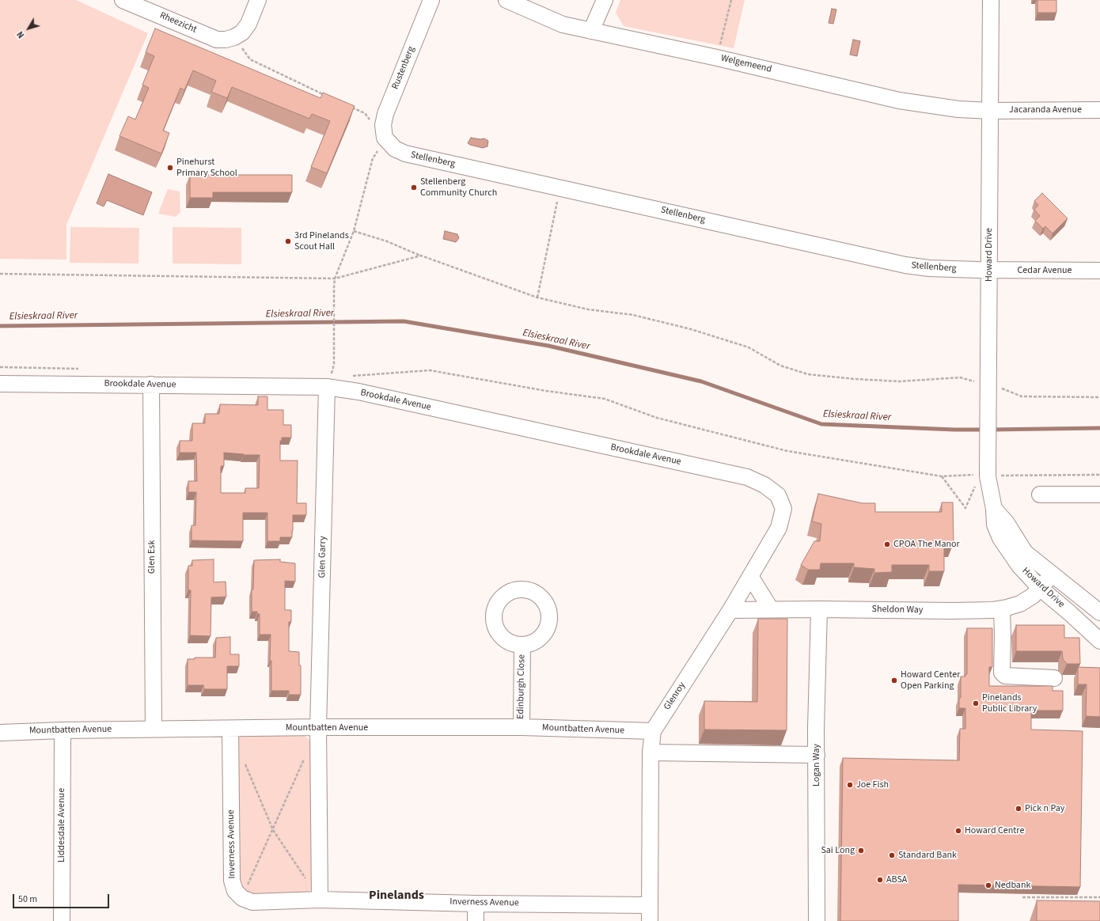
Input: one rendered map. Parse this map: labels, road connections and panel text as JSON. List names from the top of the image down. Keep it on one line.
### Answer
{"streets":{"street":["Rheezicht","Welgemeend","Rustenberg","Jacaranda Avenue","Stellenberg","Howard Drive","Cedar Avenue","Brookdale Avenue","Glen Esk","Glen Garry","Sheldon Way","Edinburgh Close","Glenroy","Mountbatten Avenue","Logan Way","Liddesdale Avenue","Inverness Avenue"]},"crossings":[["Welgemeend","Jacaranda Avenue"],["Welgemeend","Howard Drive"],["Rustenberg","Stellenberg"],["Jacaranda Avenue","Howard Drive"],["Stellenberg","Howard Drive"],["Stellenberg","Cedar Avenue"],["Howard Drive","Cedar Avenue"],["Howard Drive","Sheldon Way"],["Brookdale Avenue","Glen Esk"],["Brookdale Avenue","Glen Garry"],["Brookdale Avenue","Glenroy"],["Glen Esk","Mountbatten Avenue"],["Glen Garry","Mountbatten Avenue"],["Sheldon Way","Glenroy"],["Sheldon Way","Logan Way"],["Edinburgh Close","Mountbatten Avenue"],["Glenroy","Mountbatten Avenue"],["Glenroy","Inverness Avenue"],["Mountbatten Avenue","Liddesdale Avenue"],["Mountbatten Avenue","Inverness Avenue"]],"districts":["Pinelands"],"water":["Elsieskraal River"],"places":["Pinehurst Primary School","Stellenberg Community Church","3rd Pinelands Scout Hall","CPOA The Manor","Howard Center Open Parking","Pinelands Public Library","Joe Fish","Pick n Pay","Howard Centre","Sai Long","Standard Bank","ABSA","Nedbank"],"scale_bar":"50 m","north":"bottom left"}
